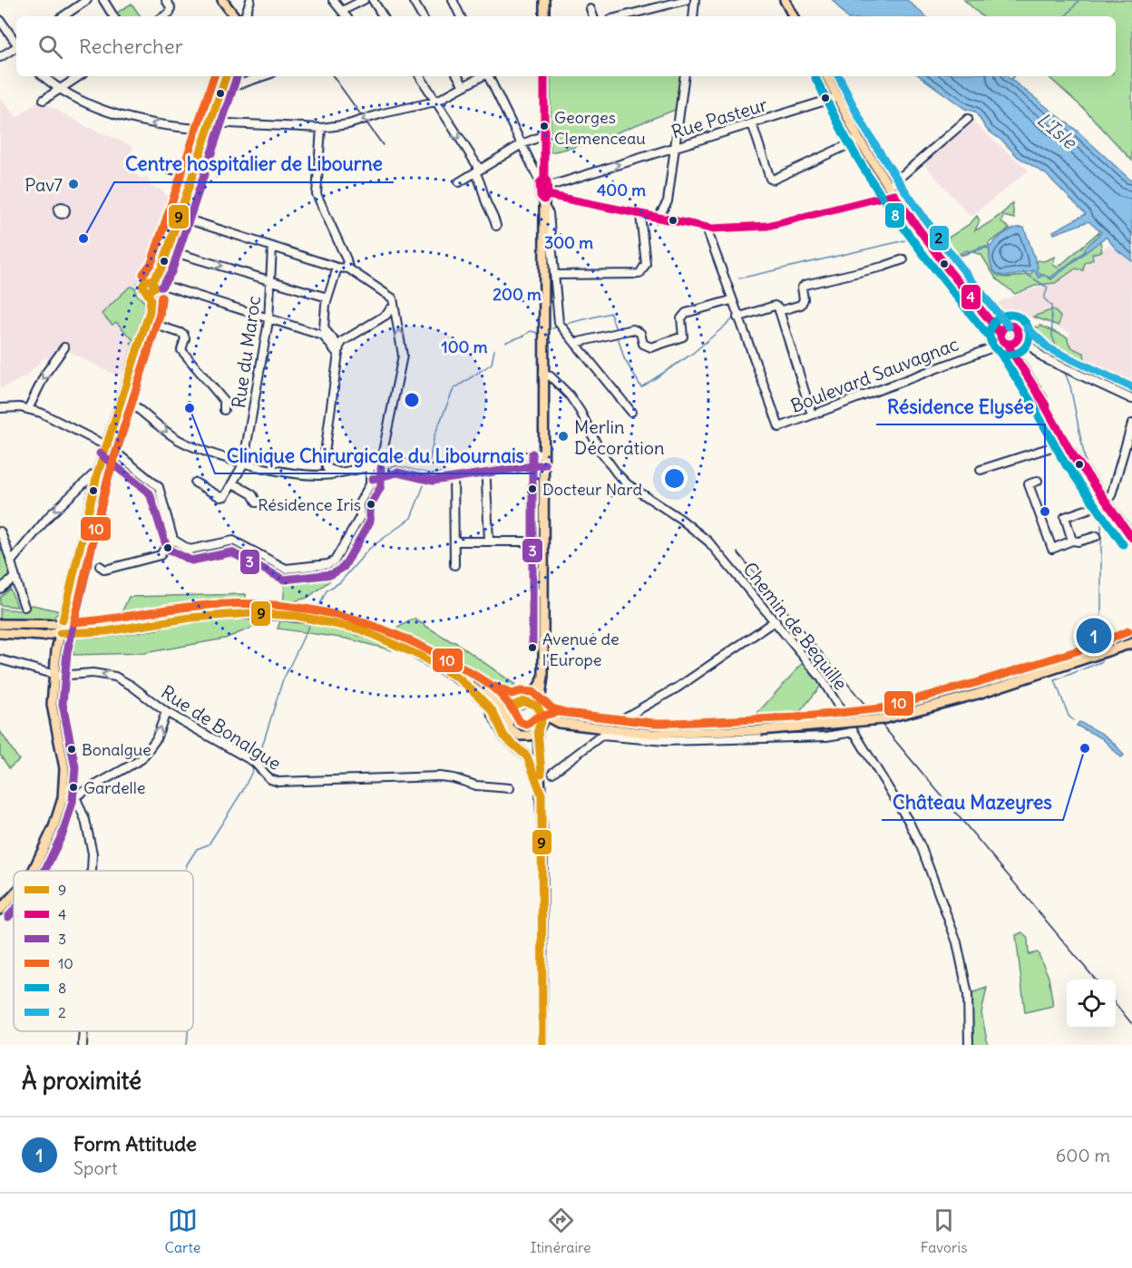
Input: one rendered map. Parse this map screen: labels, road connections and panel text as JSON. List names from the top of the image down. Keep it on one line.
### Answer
{"streets":{"street":["Rue Pasteur","Rue du Maroc","Boulevard Sauvagnac","Chemin de Bequille","Rue de Bonalgue"]},"one_way":["Rue Pasteur"],"water":["L'Isle"],"places":["Georges Clemenceau","Pav7","Centre hospitalier de Libourne","Clinique Chirurgicale du Libournais","Merlin Décoration","Docteur Nard","Résidence Iris","Résidence Elysée","Avenue de l'Europe","Château Mazeyres","Bonalgue","Gardelle"],"lines":["transit line 9","transit line 4","transit line 10","transit line 2","transit line 3","transit line 8"],"legend":["9","4","3","10","8","2"],"page":{"search":"Rechercher","pins":"1","heading":"À proximité","list":[{"mark":"1","name":"Form Attitude","note":"Sport","value":"600 m"}],"nav":["Carte","Itinéraire","Favoris"]},"rings":["400 m","300 m","200 m","100 m"]}
